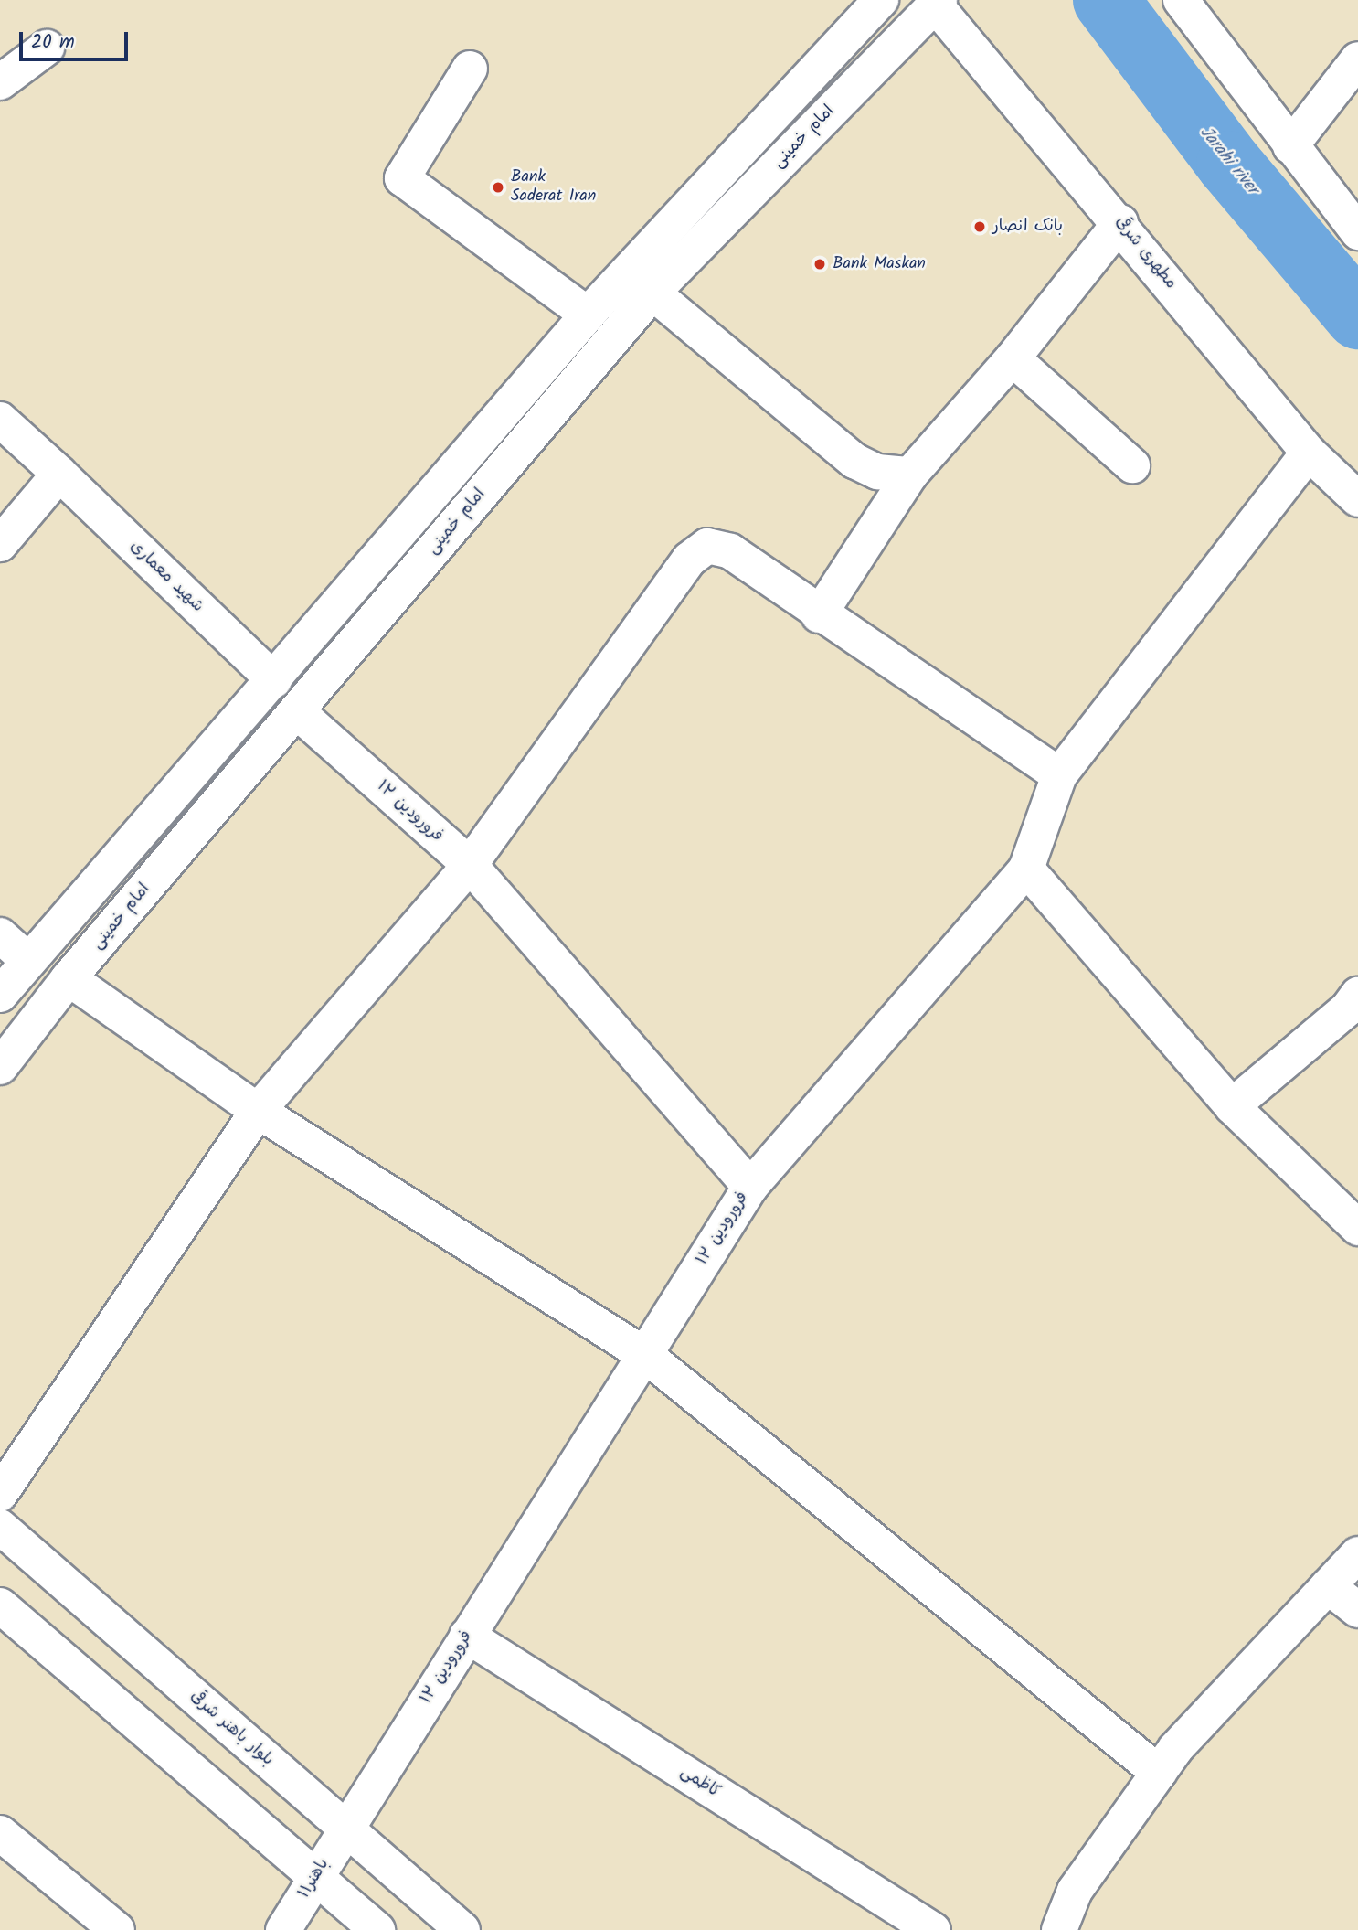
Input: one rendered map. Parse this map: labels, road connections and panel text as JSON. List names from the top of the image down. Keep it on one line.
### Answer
{"streets":{"street":["امام خمینی","مطهری شرقی","شهید معماری","۱۲ فرورودین","بلوار باهنر شرقی","کاظمی","باهنر۱۱"]},"crossings":[["امام خمینی","مطهری شرقی"],["امام خمینی","۱۲ فرورودین"],["۱۲ فرورودین","بلوار باهنر شرقی"],["۱۲ فرورودین","کاظمی"],["۱۲ فرورودین","باهنر۱۱"],["بلوار باهنر شرقی","باهنر۱۱"]],"water":["Jarahi river"],"places":["Bank Saderat Iran","بانک انصار","Bank Maskan"],"scale_bar":"20 m"}
